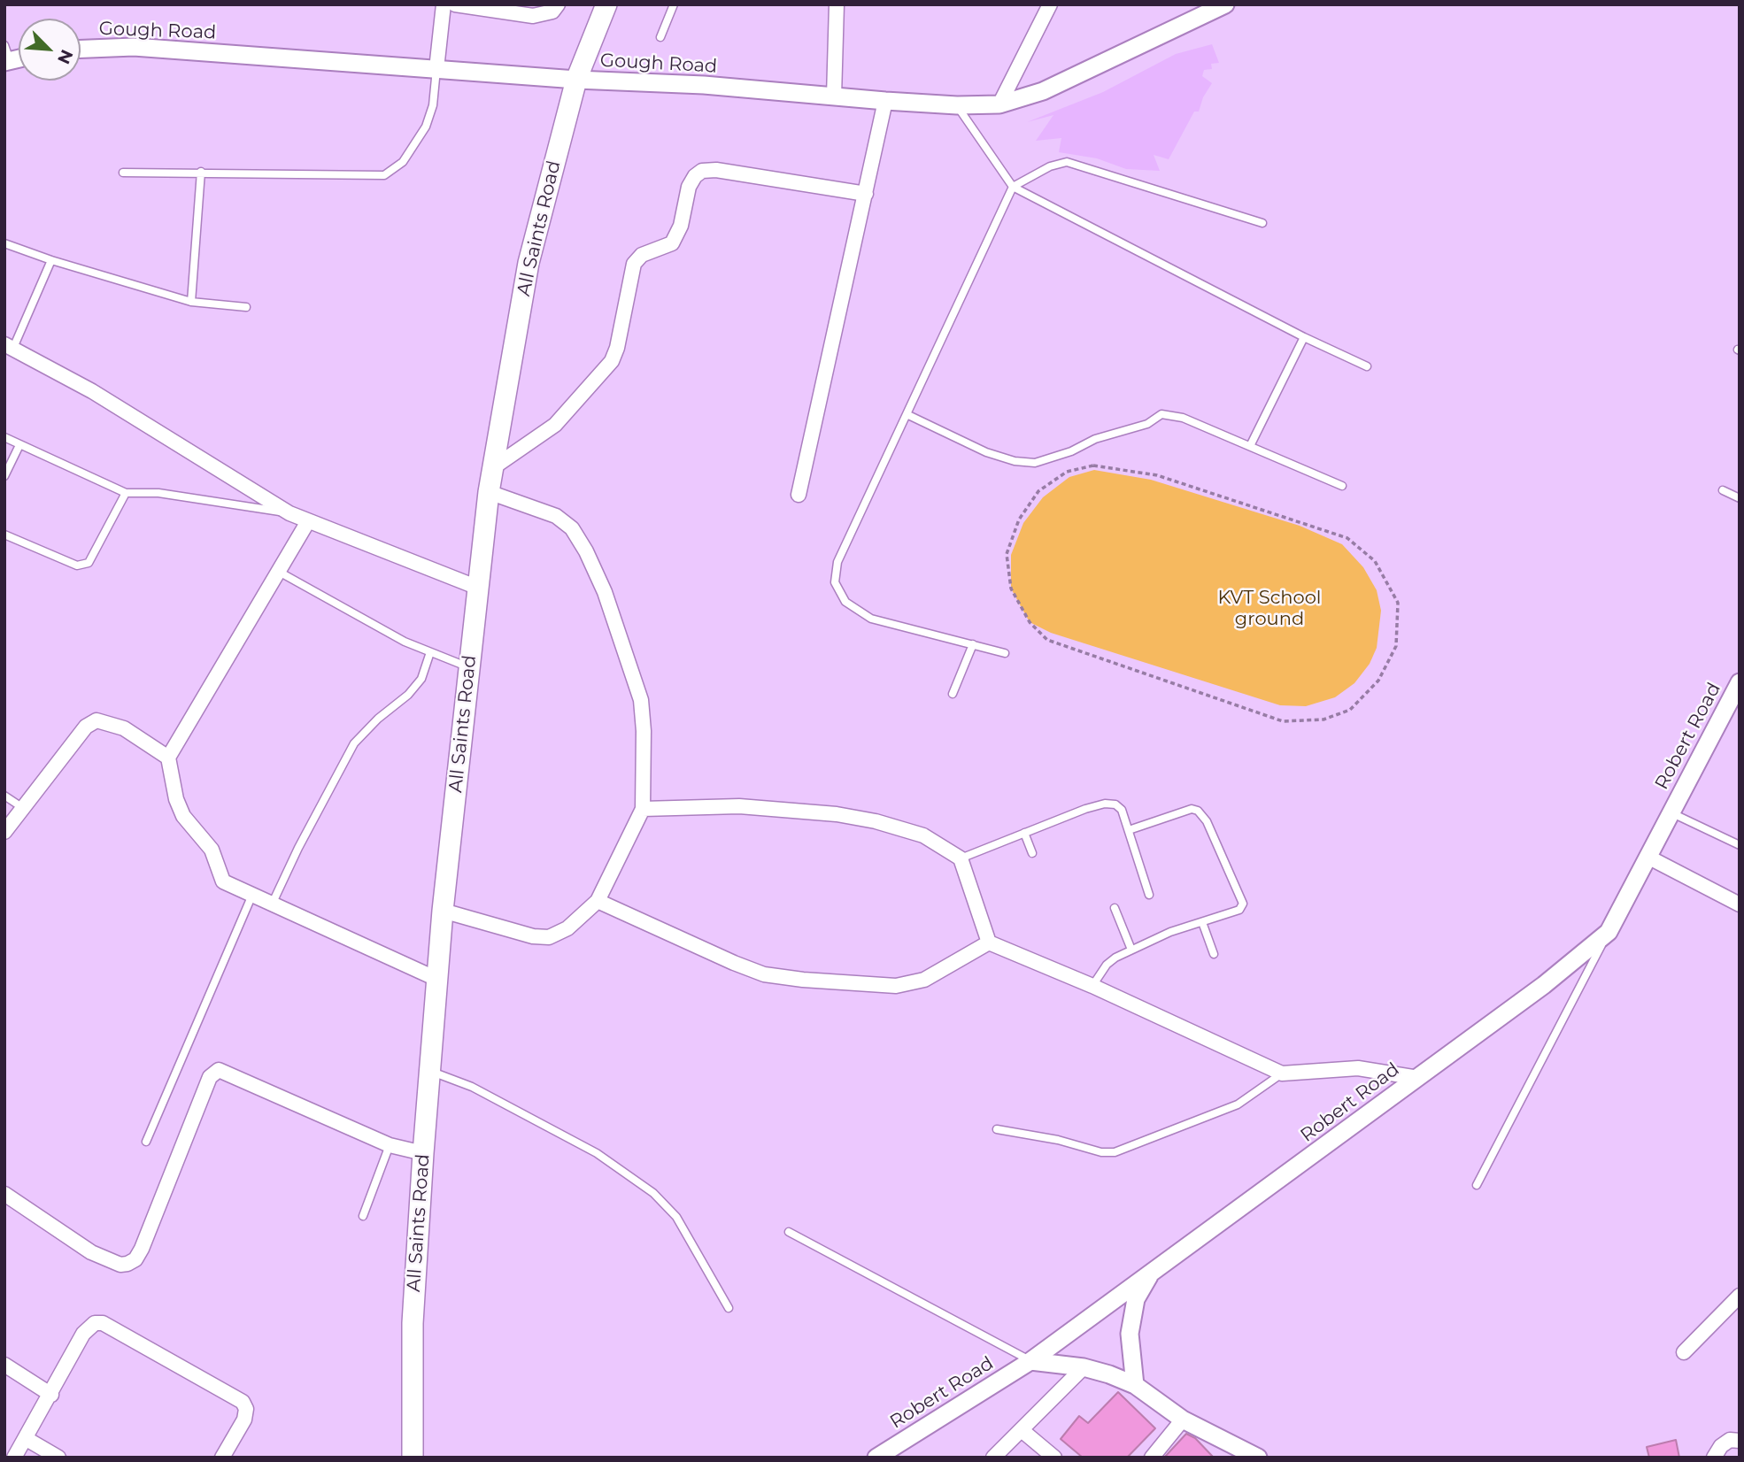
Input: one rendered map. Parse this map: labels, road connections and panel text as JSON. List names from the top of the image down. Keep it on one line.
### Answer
{"streets":{"main road":["All Saints Road"],"street":["Gough Road","Robert Road"]},"crossings":[["Gough Road","All Saints Road"]],"parks":["KVT School ground"],"north":"bottom right"}
